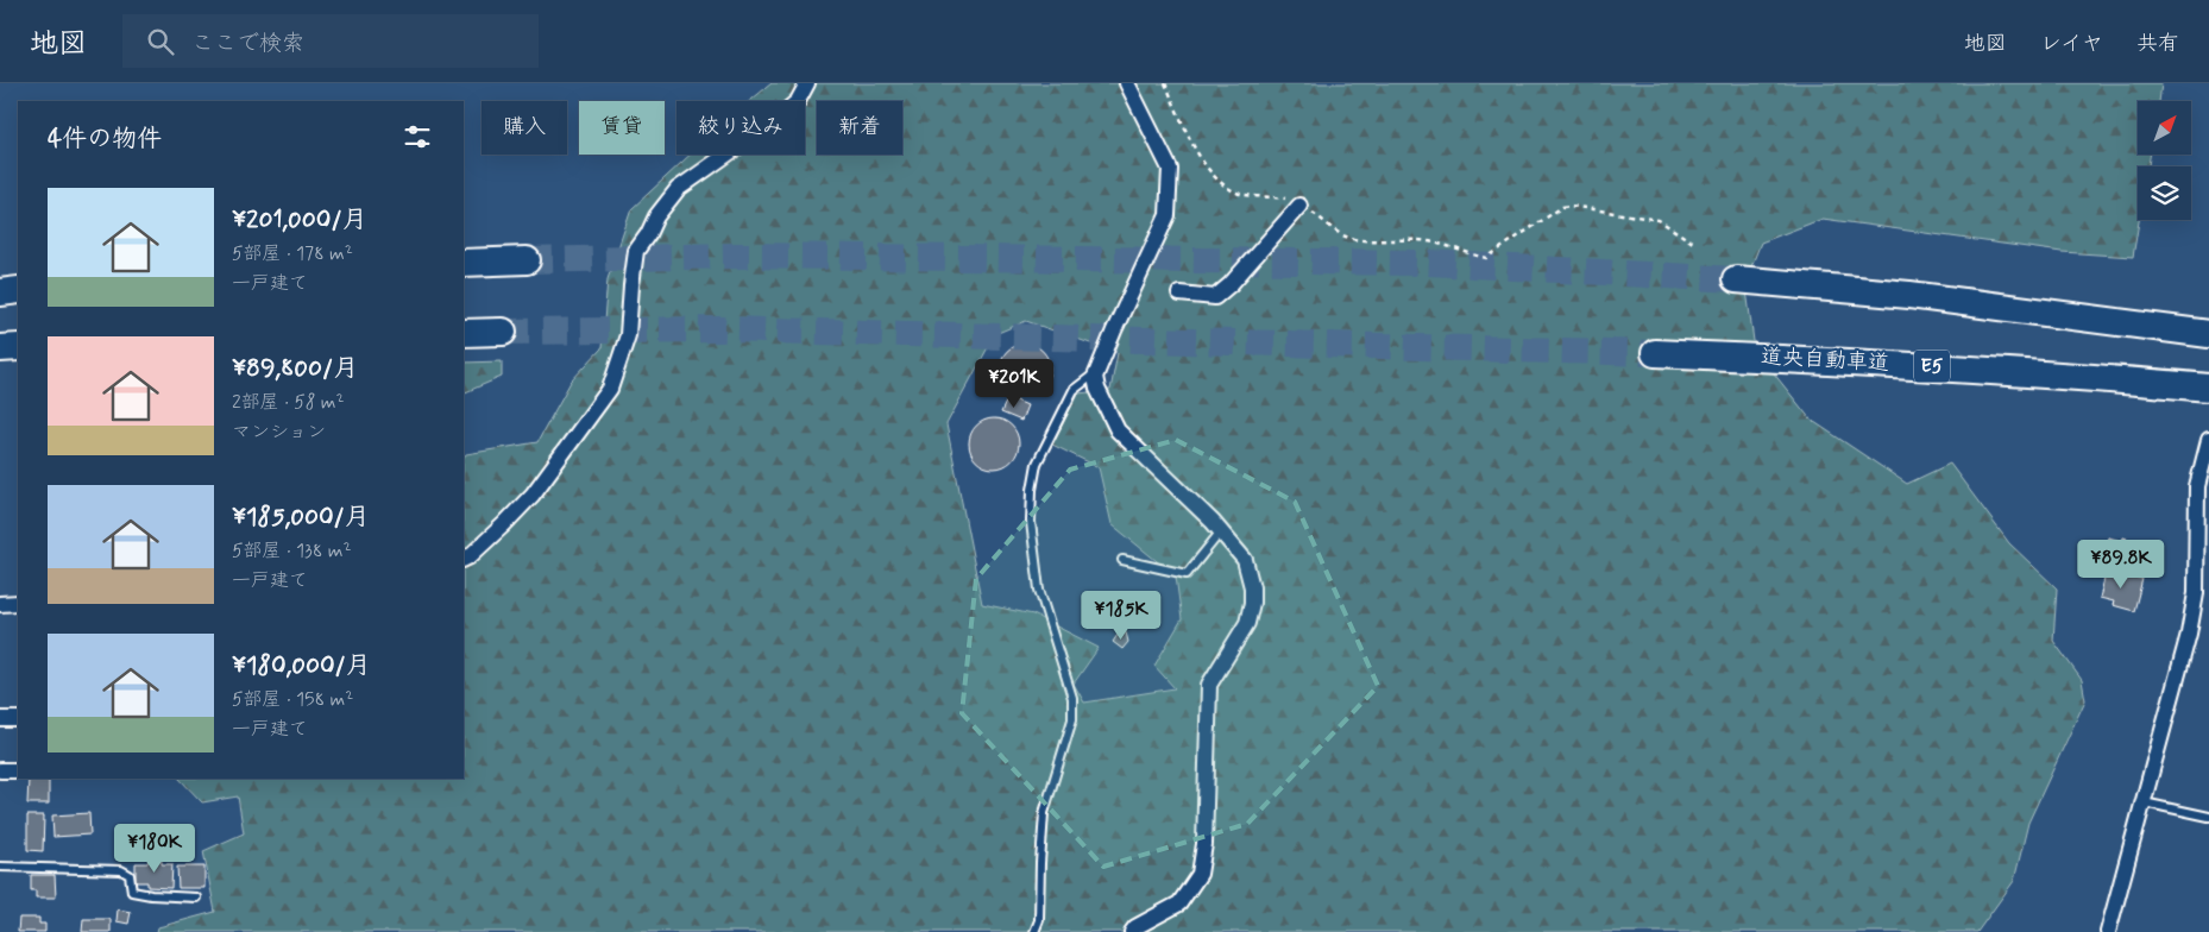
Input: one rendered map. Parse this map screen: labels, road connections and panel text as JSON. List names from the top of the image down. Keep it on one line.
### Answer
{"streets":{"highway":["道央自動車道","E5"]},"north":"top right","page":{"header":"地図","search":"ここで検索","nav":["地図","レイヤ","共有"],"chip":["購入","賃貸","絞り込み","新着"],"heading":"4件の物件","list":[{"name":"¥201,000/月","note":"5部屋 · 178 m² · 一戸建て"},{"name":"¥89,800/月","note":"2部屋 · 58 m² · マンション"},{"name":"¥185,000/月","note":"5部屋 · 138 m² · 一戸建て"},{"name":"¥180,000/月","note":"5部屋 · 158 m² · 一戸建て"}],"price":["¥201K","¥89.8K","¥185K","¥180K"]}}
